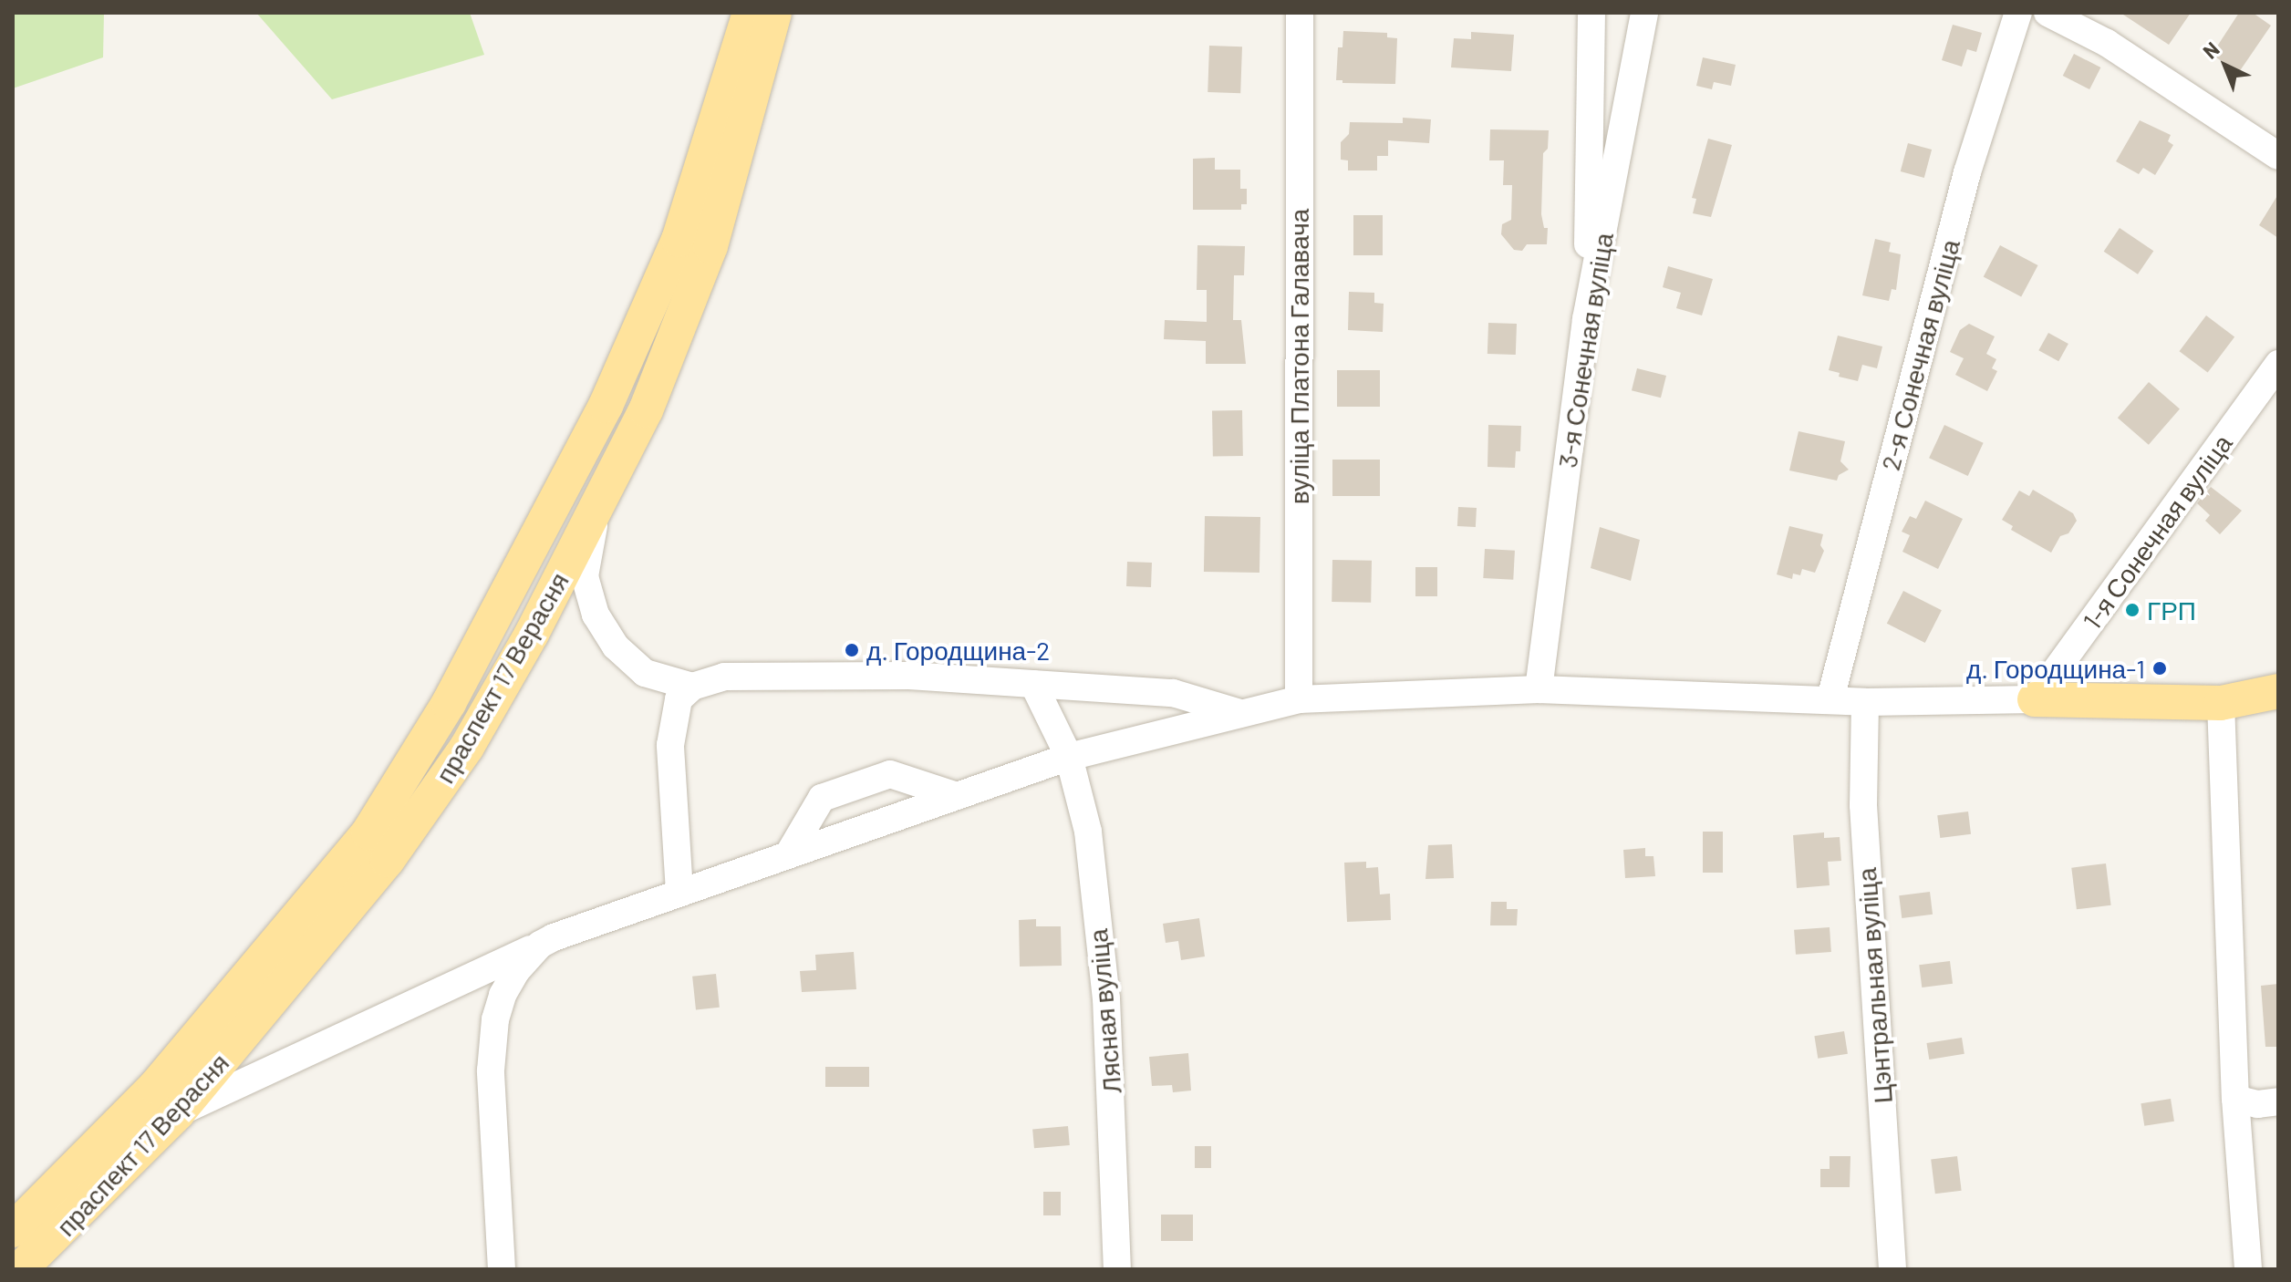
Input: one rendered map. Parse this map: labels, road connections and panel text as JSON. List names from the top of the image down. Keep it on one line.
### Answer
{"streets":{"main road":["праспект 17 Верасня"],"street":["3-я Сонечная вуліца","2-я Сонечная вуліца","вуліца Платона Галавача","1-я Сонечная вуліца","Цэнтральная вуліца","Лясная вуліца"]},"places":["ГРП","д. Городщина-2","д. Городщина-1"],"north":"top left"}
